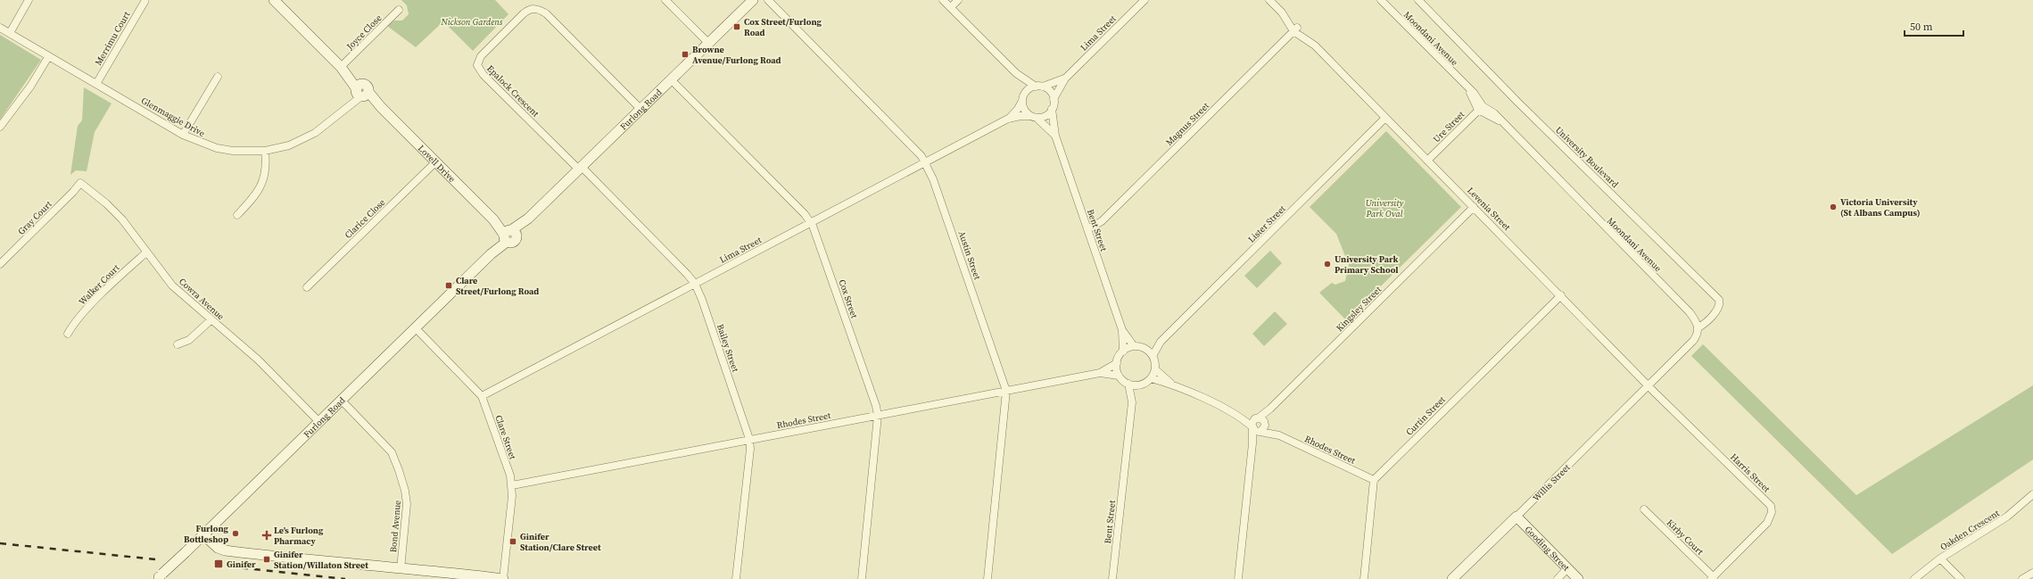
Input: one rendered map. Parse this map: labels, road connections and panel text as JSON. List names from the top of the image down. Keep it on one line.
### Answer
{"streets":{"main road":["Furlong Road","Lovell Drive","Willis Street","Gooding Street"],"street":["Joyce Close","Lima Street","Merrimu Court","Moondani Avenue","Epalock Crescent","Glenmaggie Drive","Magnus Street","Ure Street","University Boulevard","Levenia Street","Gray Court","Clarice Close","Lister Street","Bent Street","Austin Street","Walker Court","Cowra Avenue","Cox Street","Kingsley Street","Bailey Street","Curtin Street","Rhodes Street","Clare Street","Harris Street","Bond Avenue","Oakden Crescent","Kirby Court"]},"crossings":[["Joyce Close","Lovell Drive"],["Lima Street","Bent Street"],["Lima Street","Austin Street"],["Lima Street","Cox Street"],["Lima Street","Bailey Street"],["Lima Street","Clare Street"],["Merrimu Court","Glenmaggie Drive"],["Moondani Avenue","Ure Street"],["Moondani Avenue","University Boulevard"],["Epalock Crescent","Furlong Road"],["Epalock Crescent","Bailey Street"],["Furlong Road","Lovell Drive"],["Furlong Road","Cowra Avenue"],["Furlong Road","Cox Street"],["Furlong Road","Bailey Street"],["Furlong Road","Clare Street"],["Furlong Road","Bond Avenue"],["Glenmaggie Drive","Lovell Drive"],["Magnus Street","Levenia Street"],["Magnus Street","Bent Street"],["Ure Street","Levenia Street"],["Lovell Drive","Clarice Close"],["Levenia Street","Lister Street"],["Levenia Street","Kingsley Street"],["Levenia Street","Curtin Street"],["Levenia Street","Harris Street"],["Levenia Street","Willis Street"],["Gray Court","Cowra Avenue"],["Lister Street","Bent Street"],["Lister Street","Rhodes Street"],["Bent Street","Rhodes Street"],["Austin Street","Rhodes Street"],["Walker Court","Cowra Avenue"],["Cox Street","Rhodes Street"],["Kingsley Street","Rhodes Street"],["Bailey Street","Rhodes Street"],["Curtin Street","Rhodes Street"],["Rhodes Street","Clare Street"],["Harris Street","Willis Street"],["Harris Street","Kirby Court"],["Willis Street","Gooding Street"]],"parks":["Nickson Gardens","University Park Oval"],"places":{"transit":["Cox Street/Furlong Road","Browne Avenue/Furlong Road","Clare Street/Furlong Road","Ginifer Station/Clare Street","Ginifer Station/Willaton Street","Ginifer"],"other":["Victoria University (St Albans Campus)","University Park Primary School","Furlong Bottleshop"],"health":["Le’s Furlong Pharmacy"]},"scale_bar":"50 m"}
